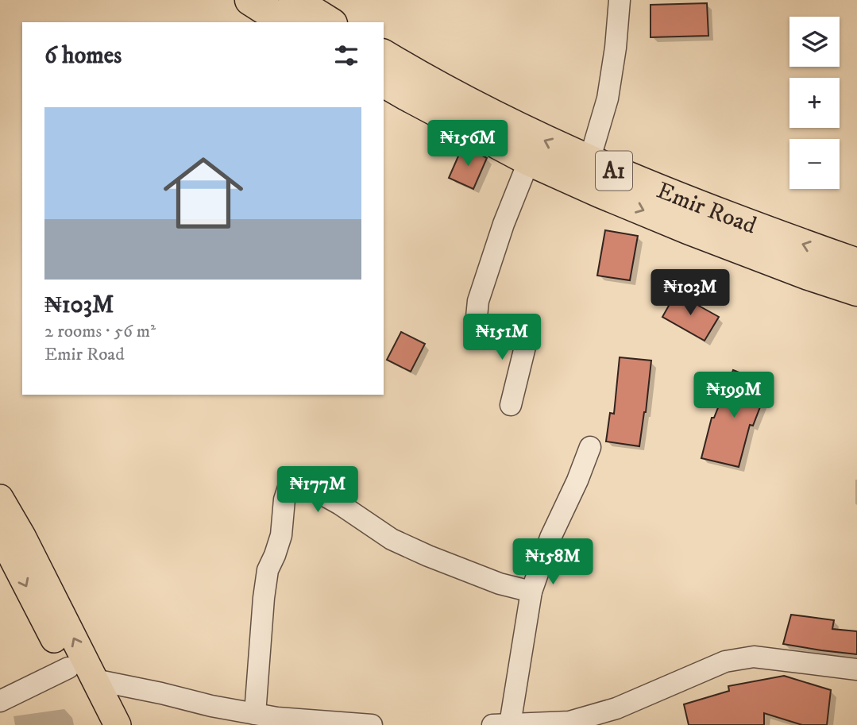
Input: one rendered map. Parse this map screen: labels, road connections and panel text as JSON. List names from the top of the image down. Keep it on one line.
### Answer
{"streets":{"highway":["A1","Emir Road"]},"page":{"map_buttons":["+","−"],"heading":"6 homes","list":[{"name":"₦103M","note":"2 rooms · 56 m² · Emir Road"}],"price":["₦156M","₦103M","₦151M","₦199M","₦177M","₦158M"]}}
